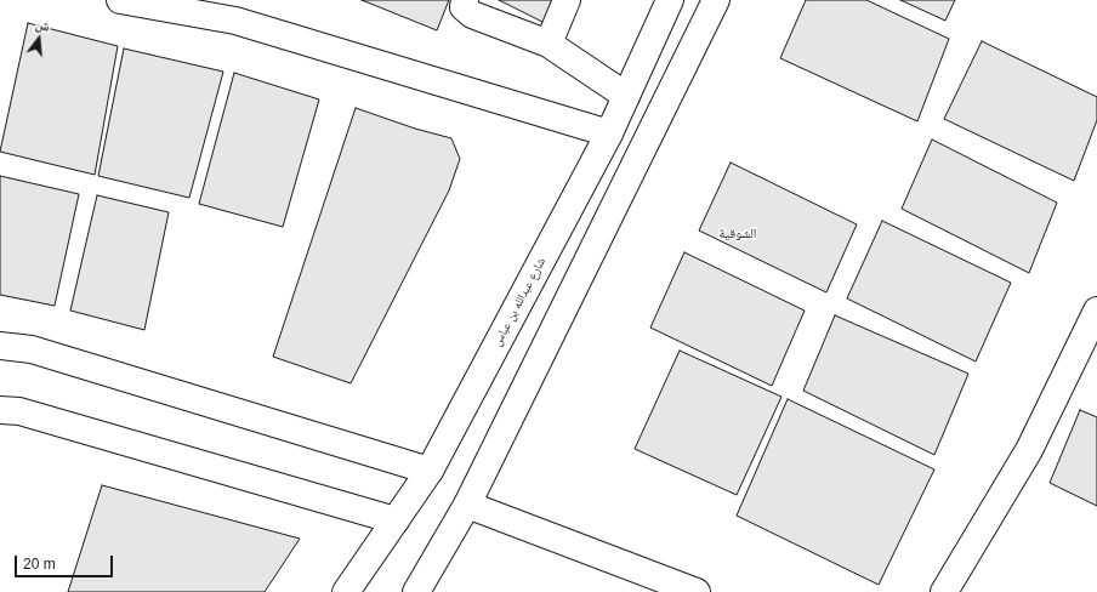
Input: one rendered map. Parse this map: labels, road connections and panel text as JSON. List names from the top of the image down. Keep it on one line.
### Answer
{"streets":{"street":["شارع عبدالله بن عباس"]},"districts":["الشوقية"],"scale_bar":"20 m","north":"top"}
